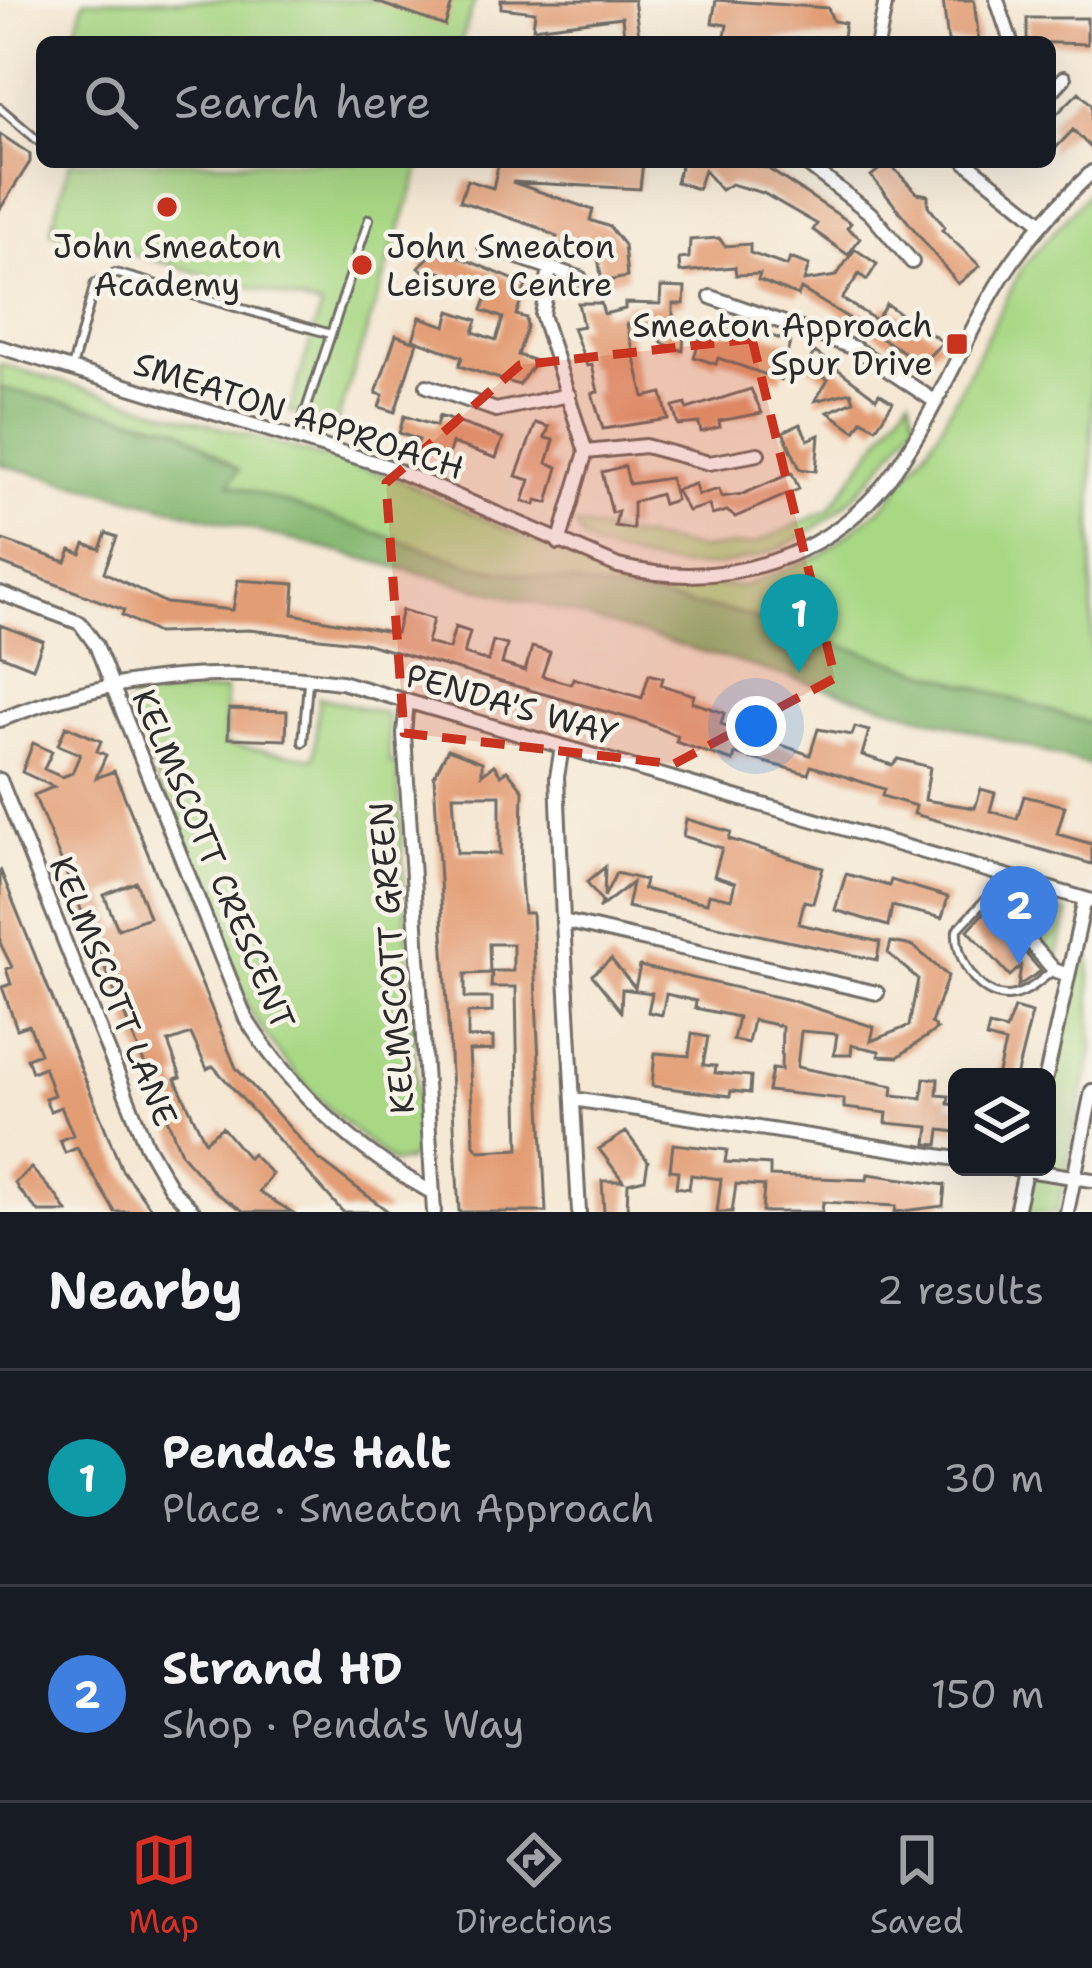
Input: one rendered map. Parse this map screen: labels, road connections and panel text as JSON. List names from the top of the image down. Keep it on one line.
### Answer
{"streets":{"street":["SMEATON APPROACH","PENDA'S WAY","KELMSCOTT CRESCENT","KELMSCOTT GREEN","KELMSCOTT LANE"]},"crossings":[["PENDA'S WAY","KELMSCOTT CRESCENT"],["PENDA'S WAY","KELMSCOTT GREEN"],["KELMSCOTT CRESCENT","KELMSCOTT GREEN"]],"places":{"other":["John Smeaton Academy","John Smeaton Leisure Centre"],"transit":["Smeaton Approach Spur Drive"]},"page":{"search":"Search here","pins":["1","2"],"heading":["Nearby","2 results"],"list":[{"mark":"1","name":"Penda's Halt","note":"Place · Smeaton Approach","value":"30 m"},{"mark":"2","name":"Strand HD","note":"Shop · Penda's Way","value":"150 m"}],"nav":["Map","Directions","Saved"]}}
